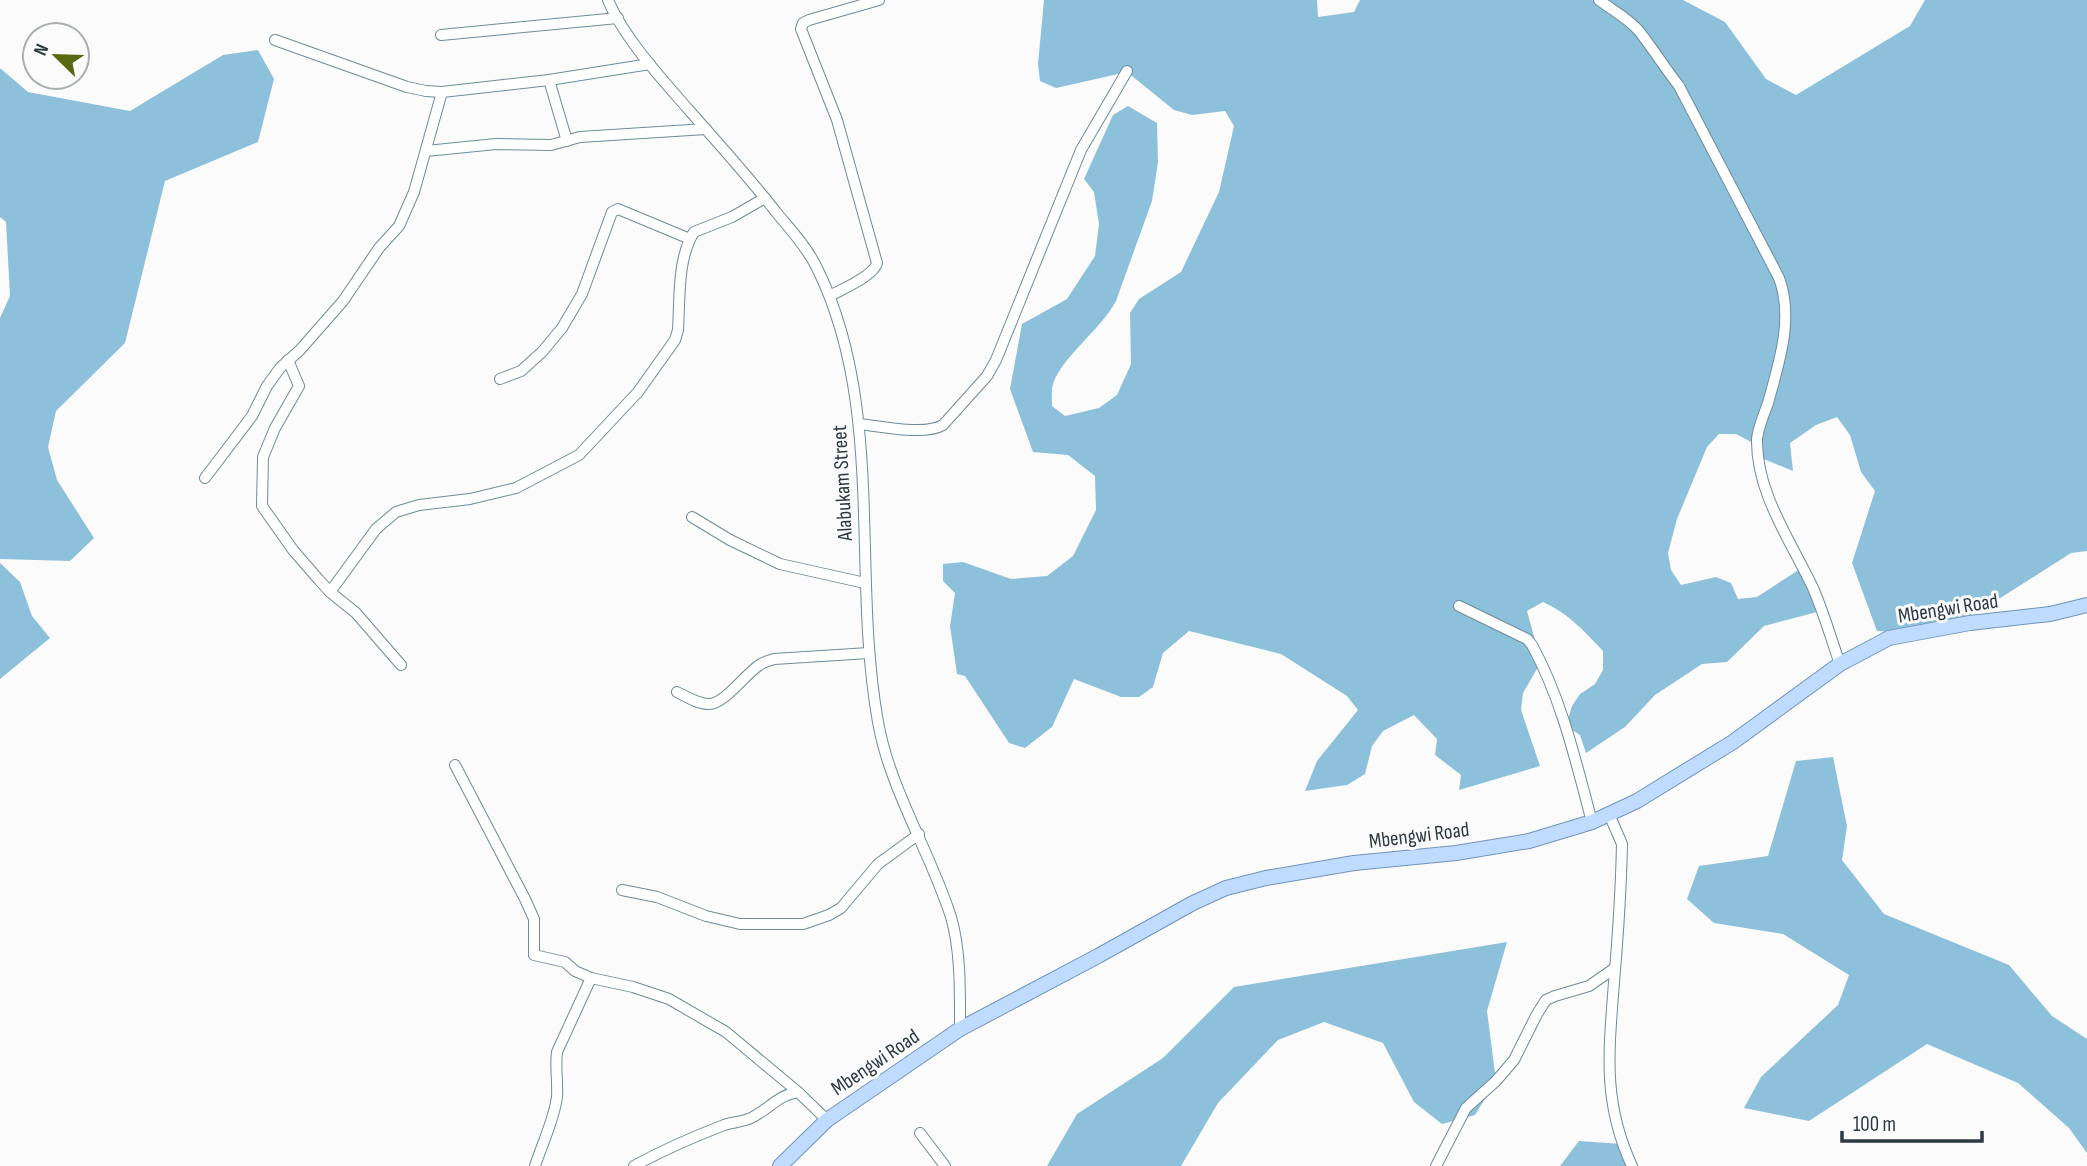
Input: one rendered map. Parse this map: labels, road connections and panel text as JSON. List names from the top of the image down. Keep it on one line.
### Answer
{"streets":{"main road":["Mbengwi Road"],"street":["Alabukam Street"]},"crossings":[["Alabukam Street","Mbengwi Road"]],"scale_bar":"100 m","north":"top left"}
